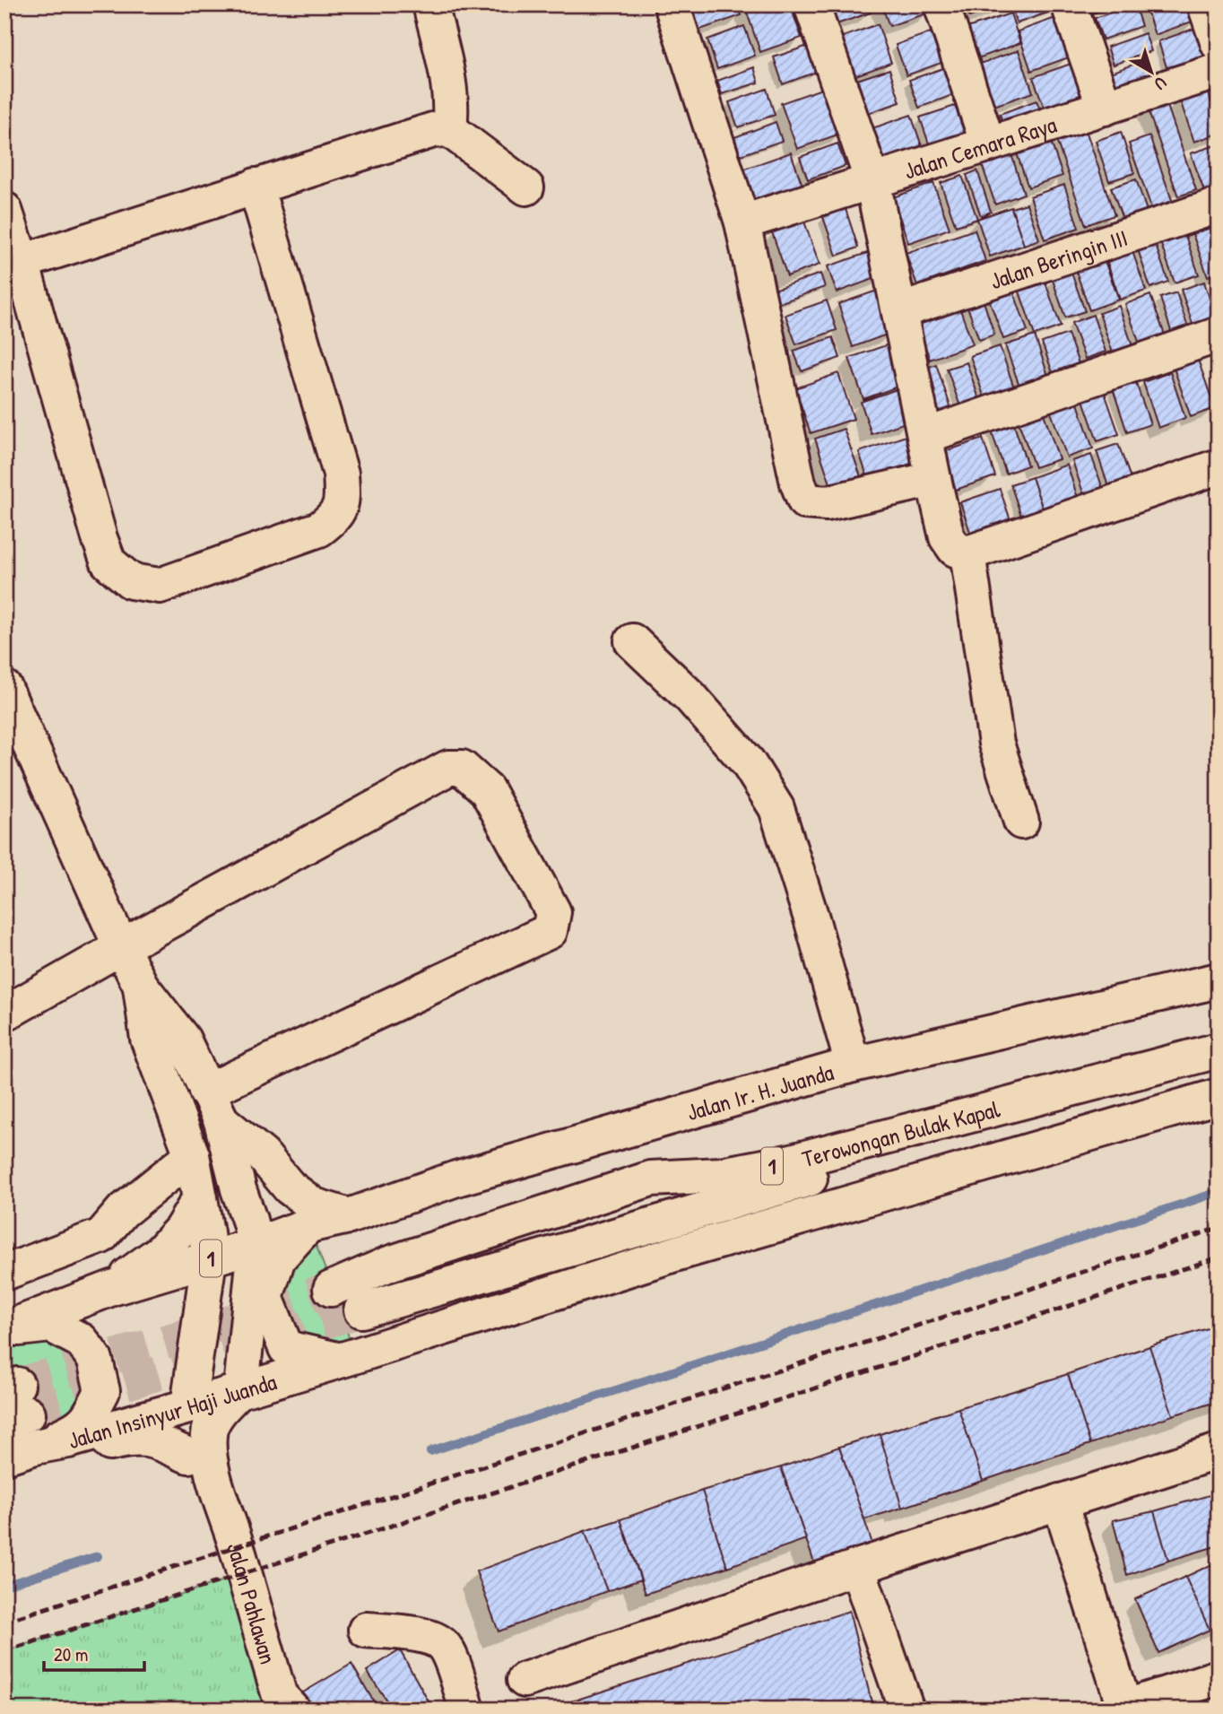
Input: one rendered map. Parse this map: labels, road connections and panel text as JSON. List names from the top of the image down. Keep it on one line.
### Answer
{"streets":{"main road":["Jalan Cemara Raya","Jalan Beringin III","Jalan Ir. H. Juanda","Terowongan Bulak Kapal","1","Jalan Insinyur Haji Juanda","Jalan Pahlawan"]},"crossings":[["Jalan Ir. H. Juanda","1"]],"scale_bar":"20 m","north":"bottom right"}
